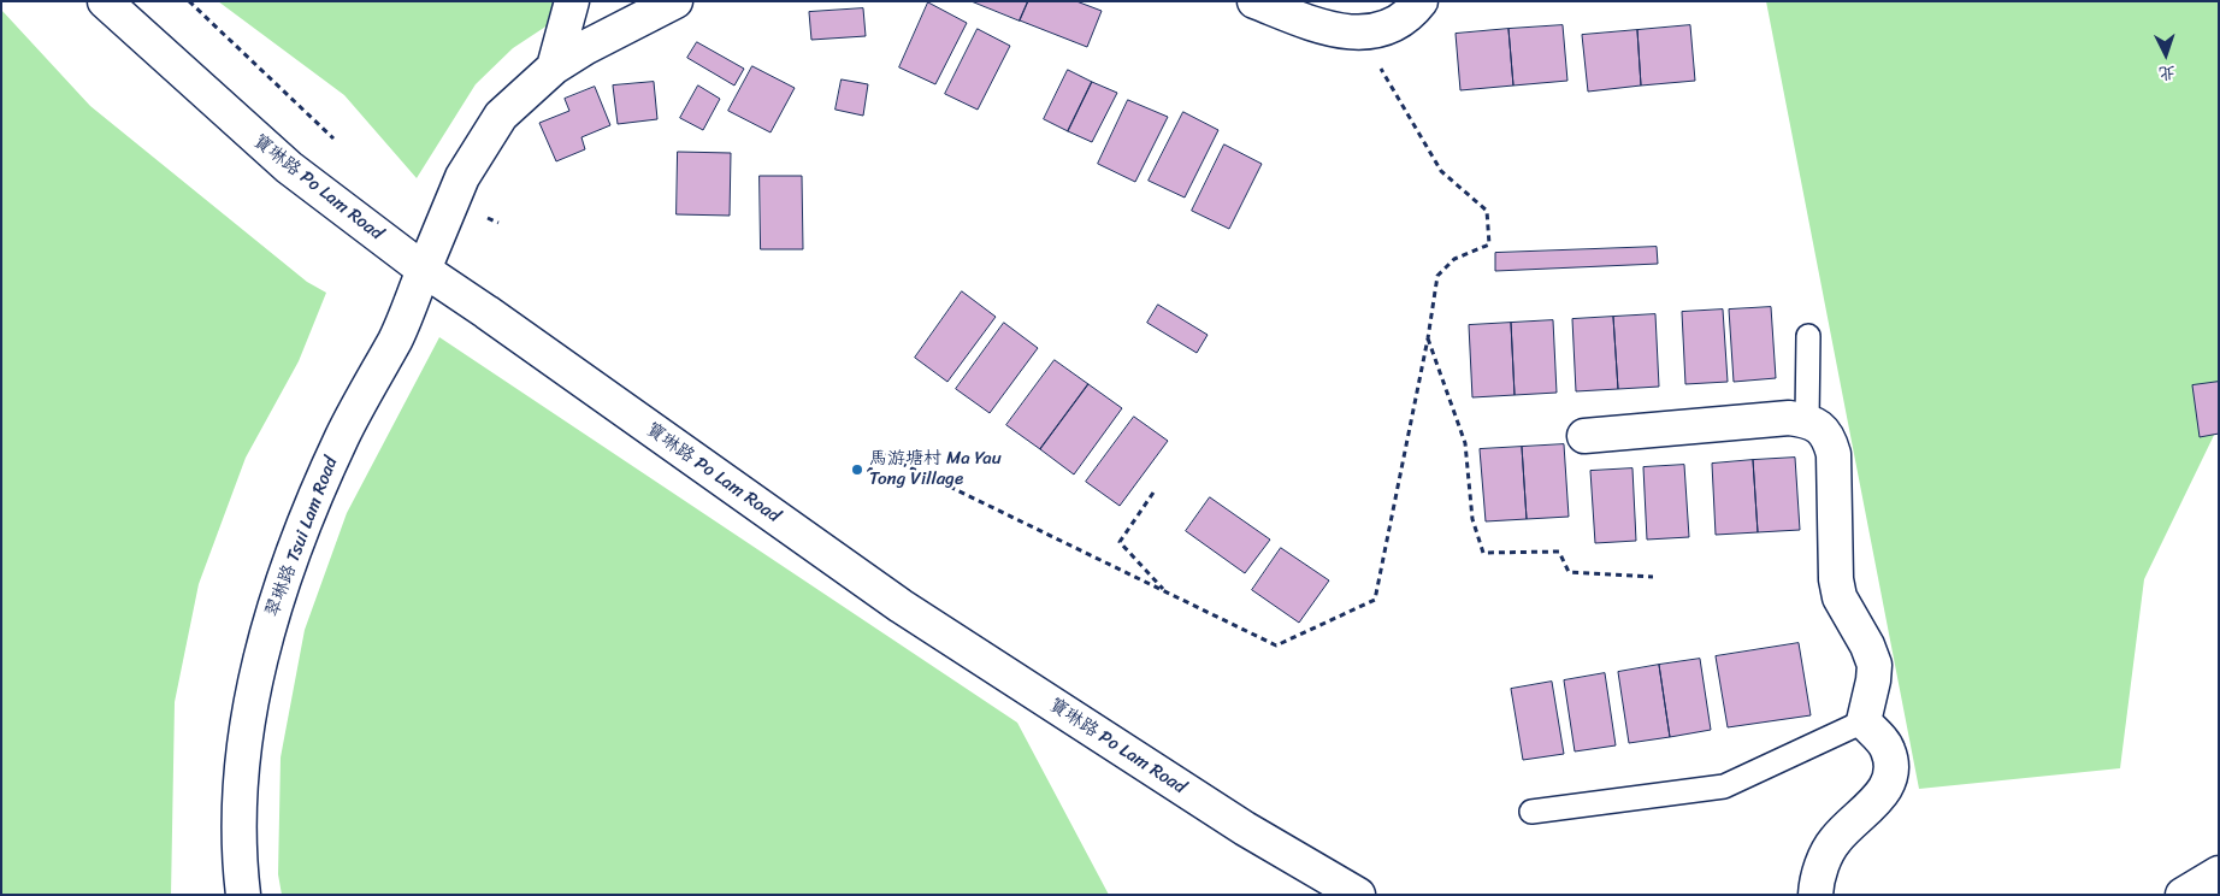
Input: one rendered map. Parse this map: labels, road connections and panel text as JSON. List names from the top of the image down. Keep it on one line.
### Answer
{"streets":{"street":["寶琳路 Po Lam Road","翠琳路 Tsui Lam Road"]},"crossings":[["寶琳路 Po Lam Road","翠琳路 Tsui Lam Road"]],"places":["馬游塘村 Ma Yau Tong Village"],"north":"bottom"}
